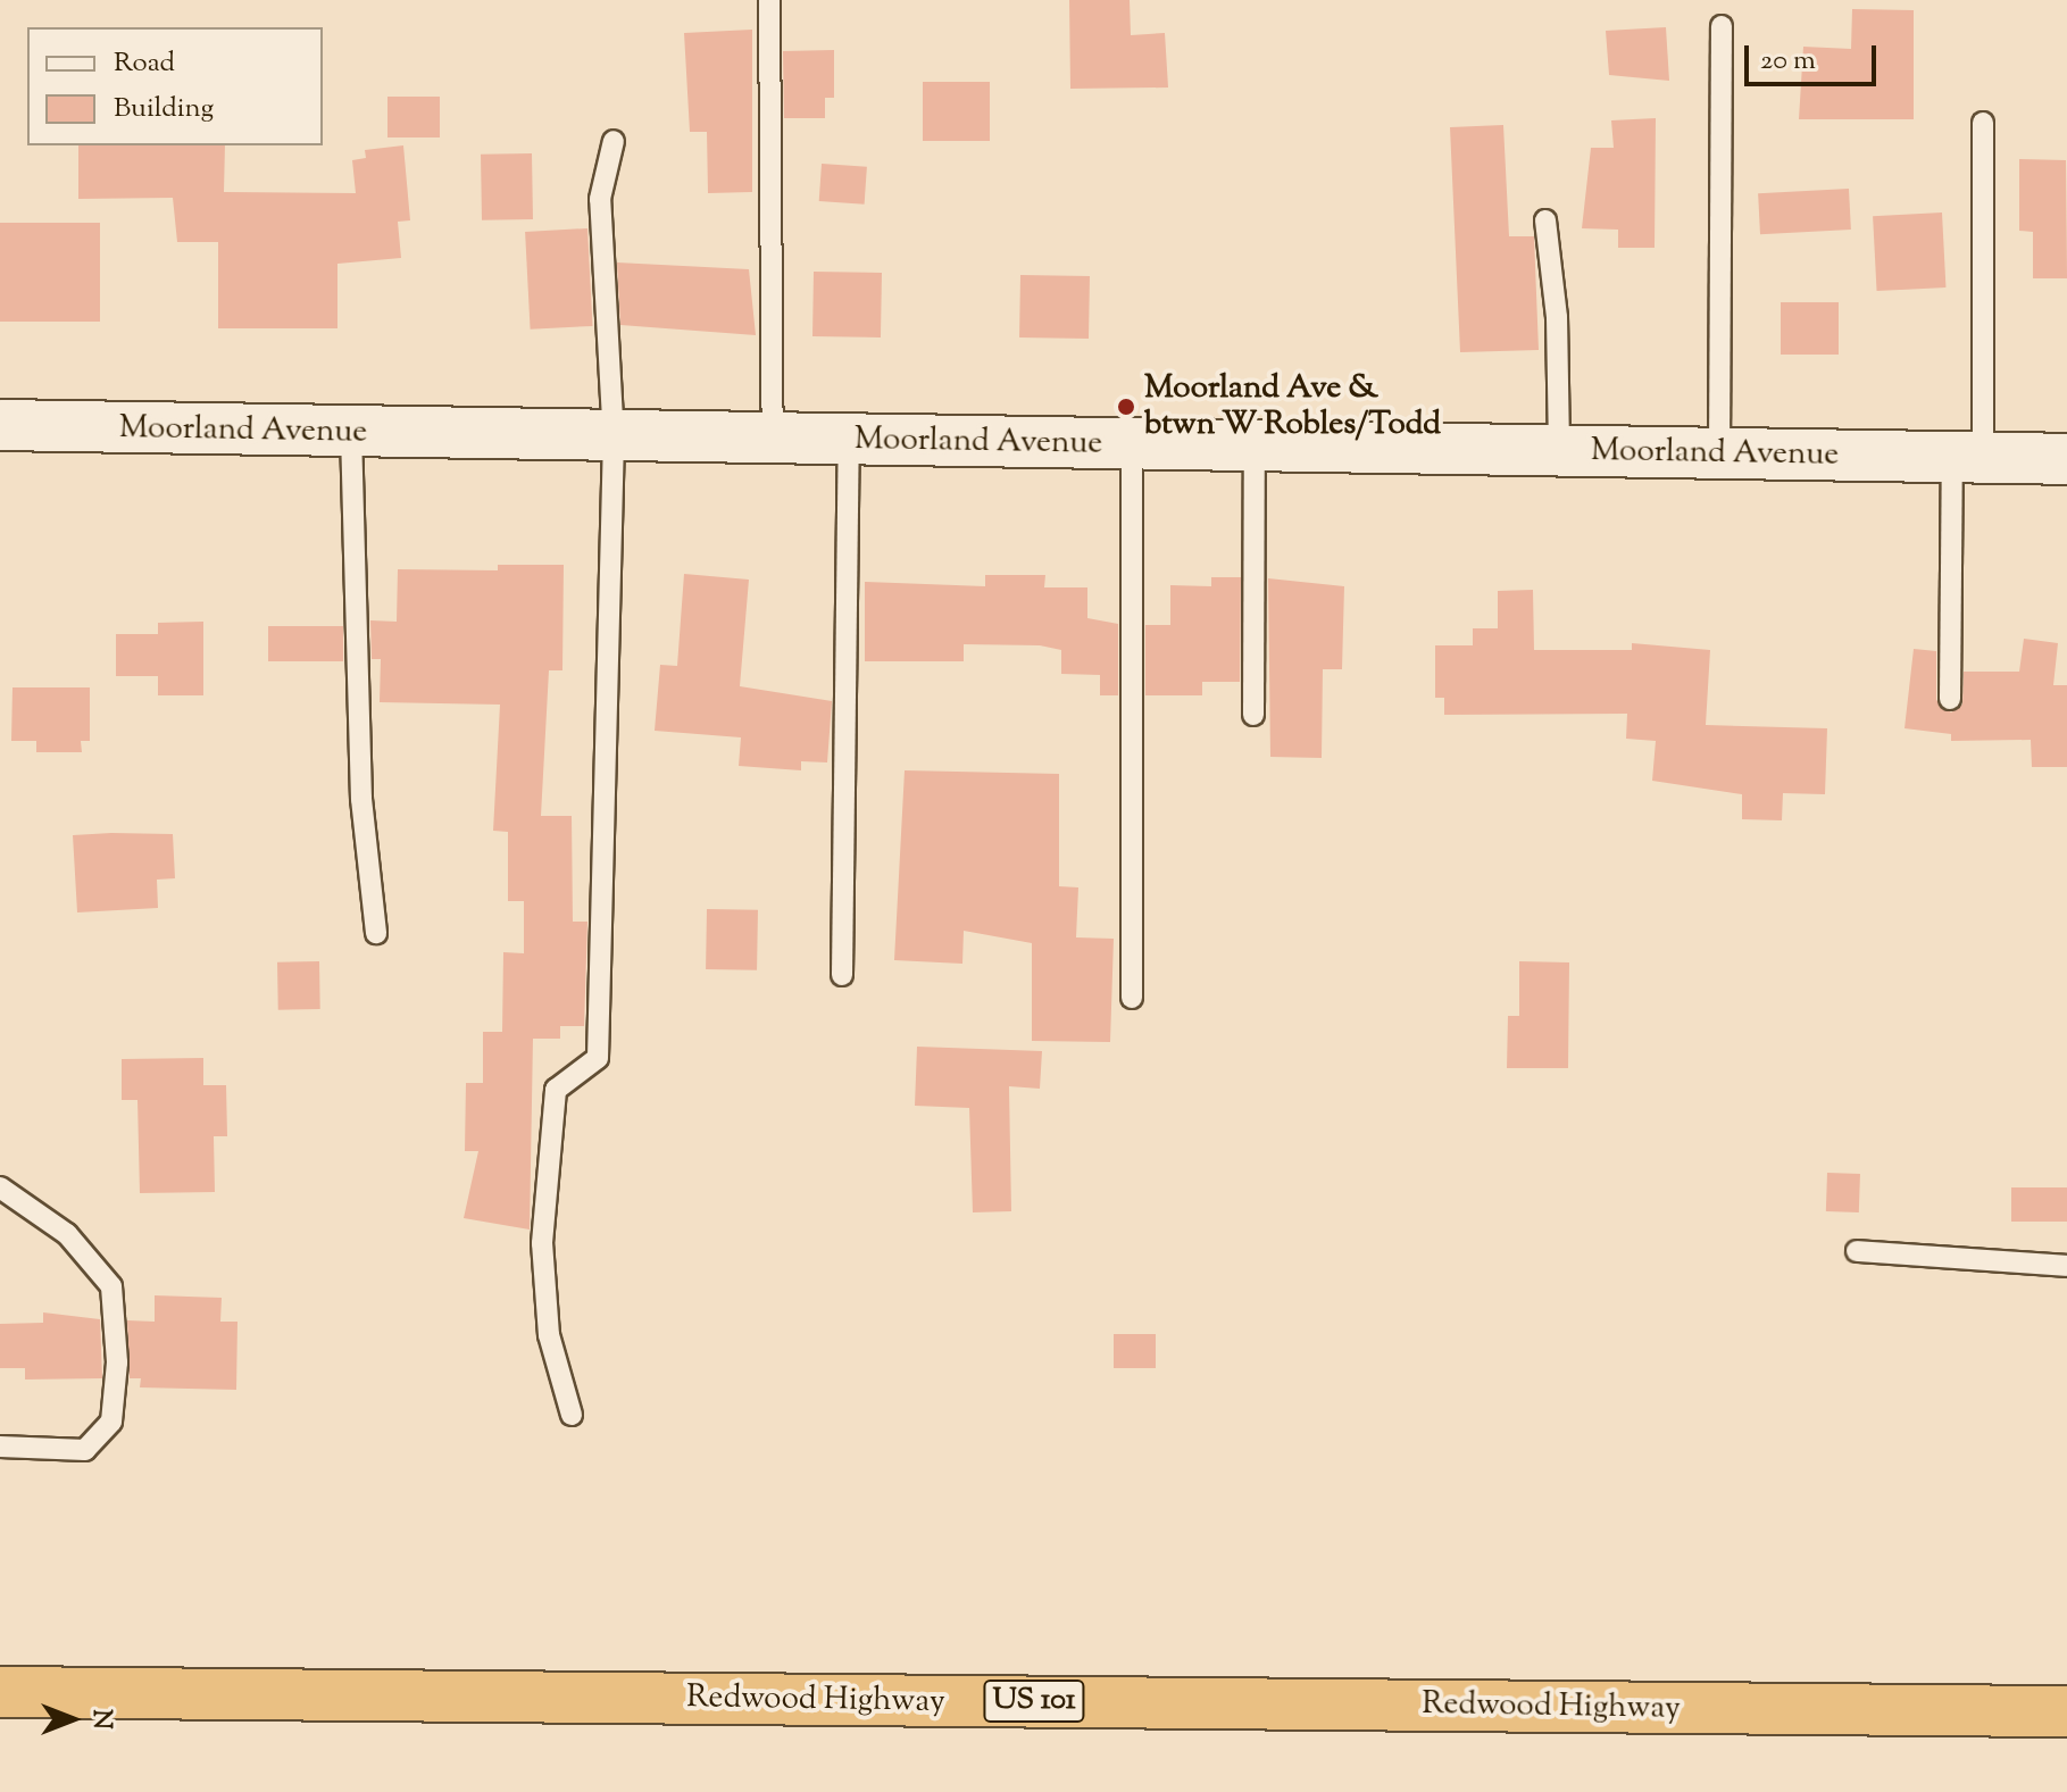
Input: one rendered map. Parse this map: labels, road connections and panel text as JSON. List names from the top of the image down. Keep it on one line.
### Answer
{"streets":{"highway":["Redwood Highway","US 101"],"street":["Moorland Avenue"]},"places":["Moorland Ave & btwn W Robles/Todd"],"legend":["Road","Building"],"scale_bar":"20 m","north":"right"}
